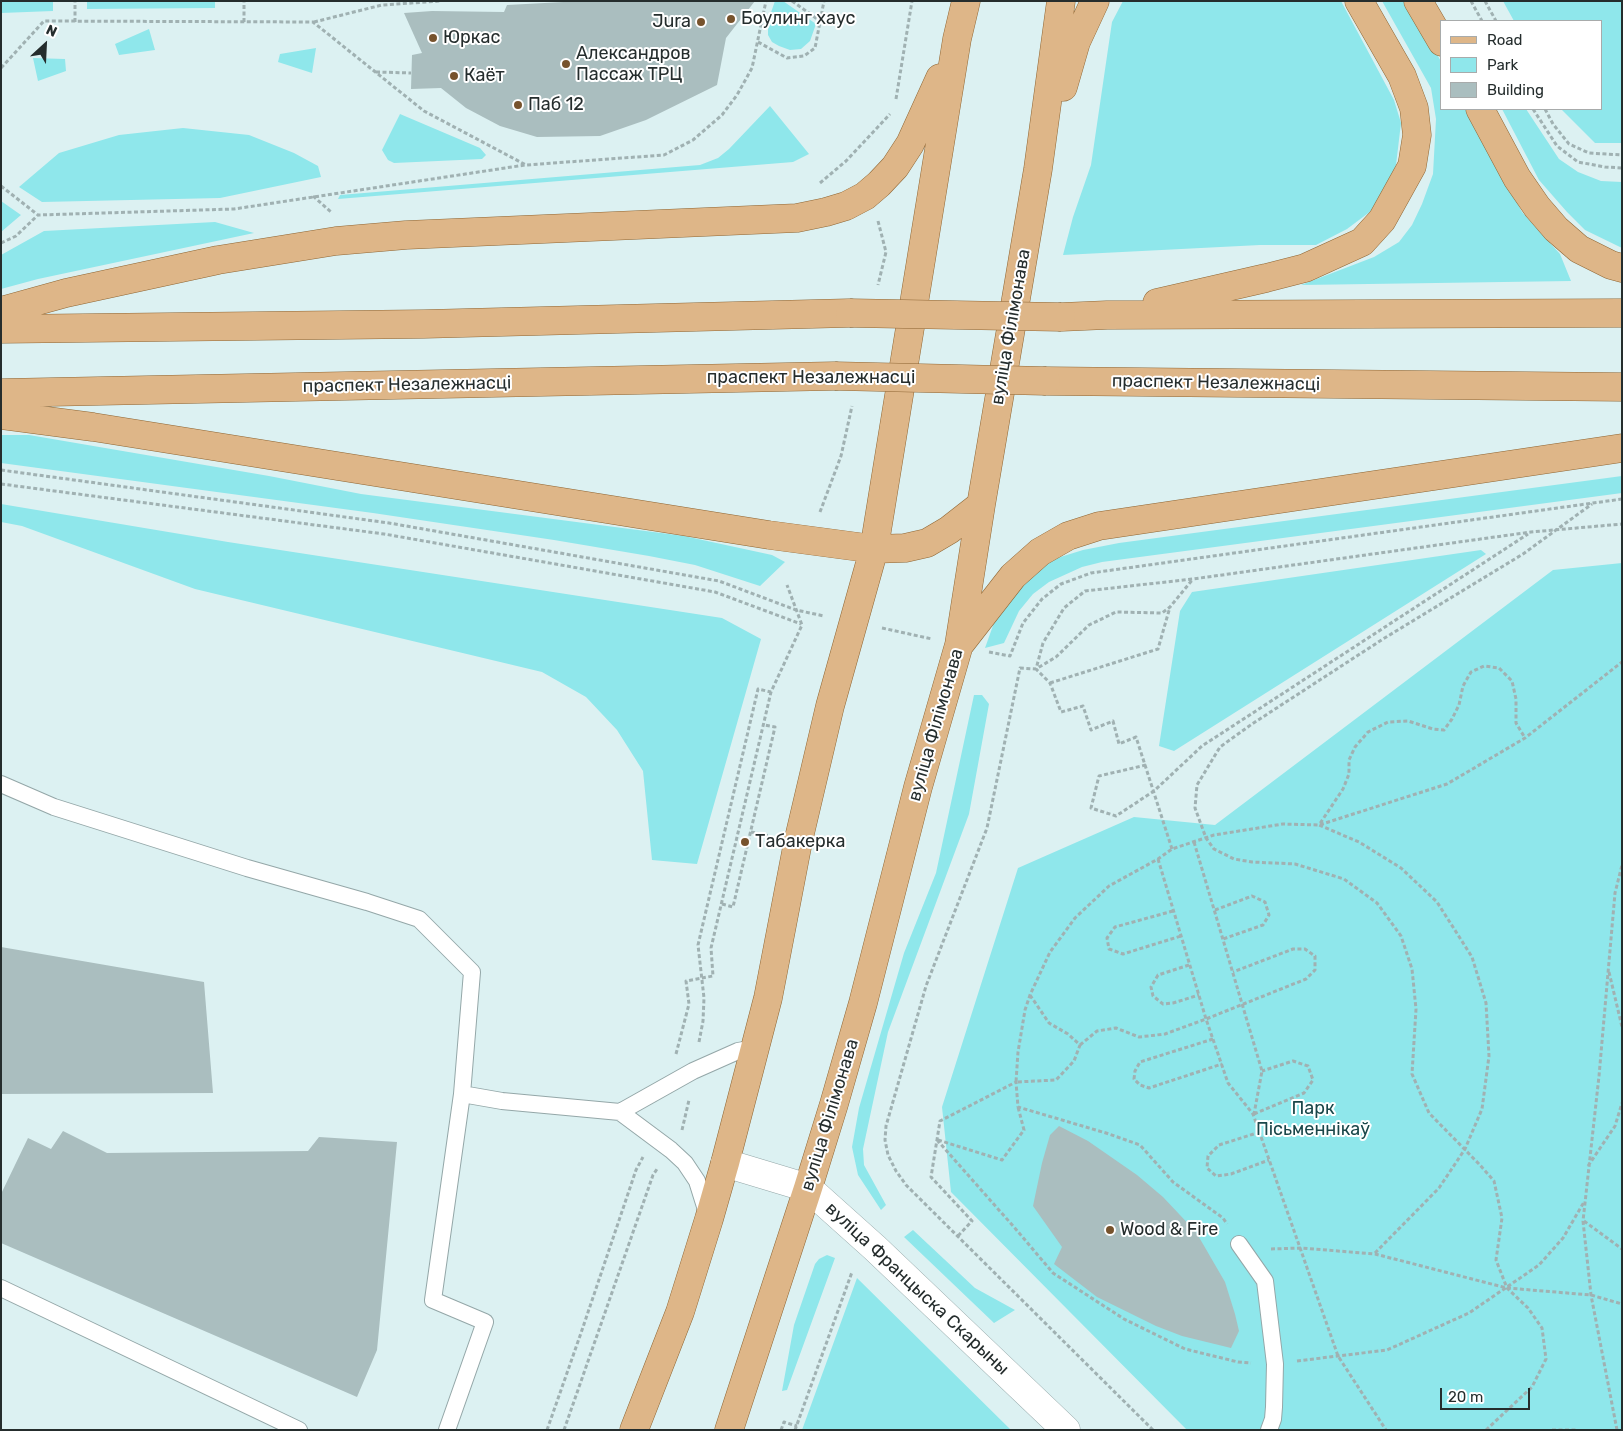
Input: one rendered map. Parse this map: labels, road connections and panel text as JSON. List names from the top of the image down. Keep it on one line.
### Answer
{"streets":{"main road":["вуліца Філімонава","праспект Незалежнасці","вуліца Францыска Скарыны"]},"crossings":[["вуліца Філімонава","вуліца Францыска Скарыны"]],"parks":["Парк Пісьменнікаў"],"places":["Боулинг хаус","Jura","Юркас","Александров Пассаж ТРЦ","Каёт","Паб 12","Табакерка","Wood & Fire"],"legend":["Road","Park","Building"],"scale_bar":"20 m","north":"top right"}
